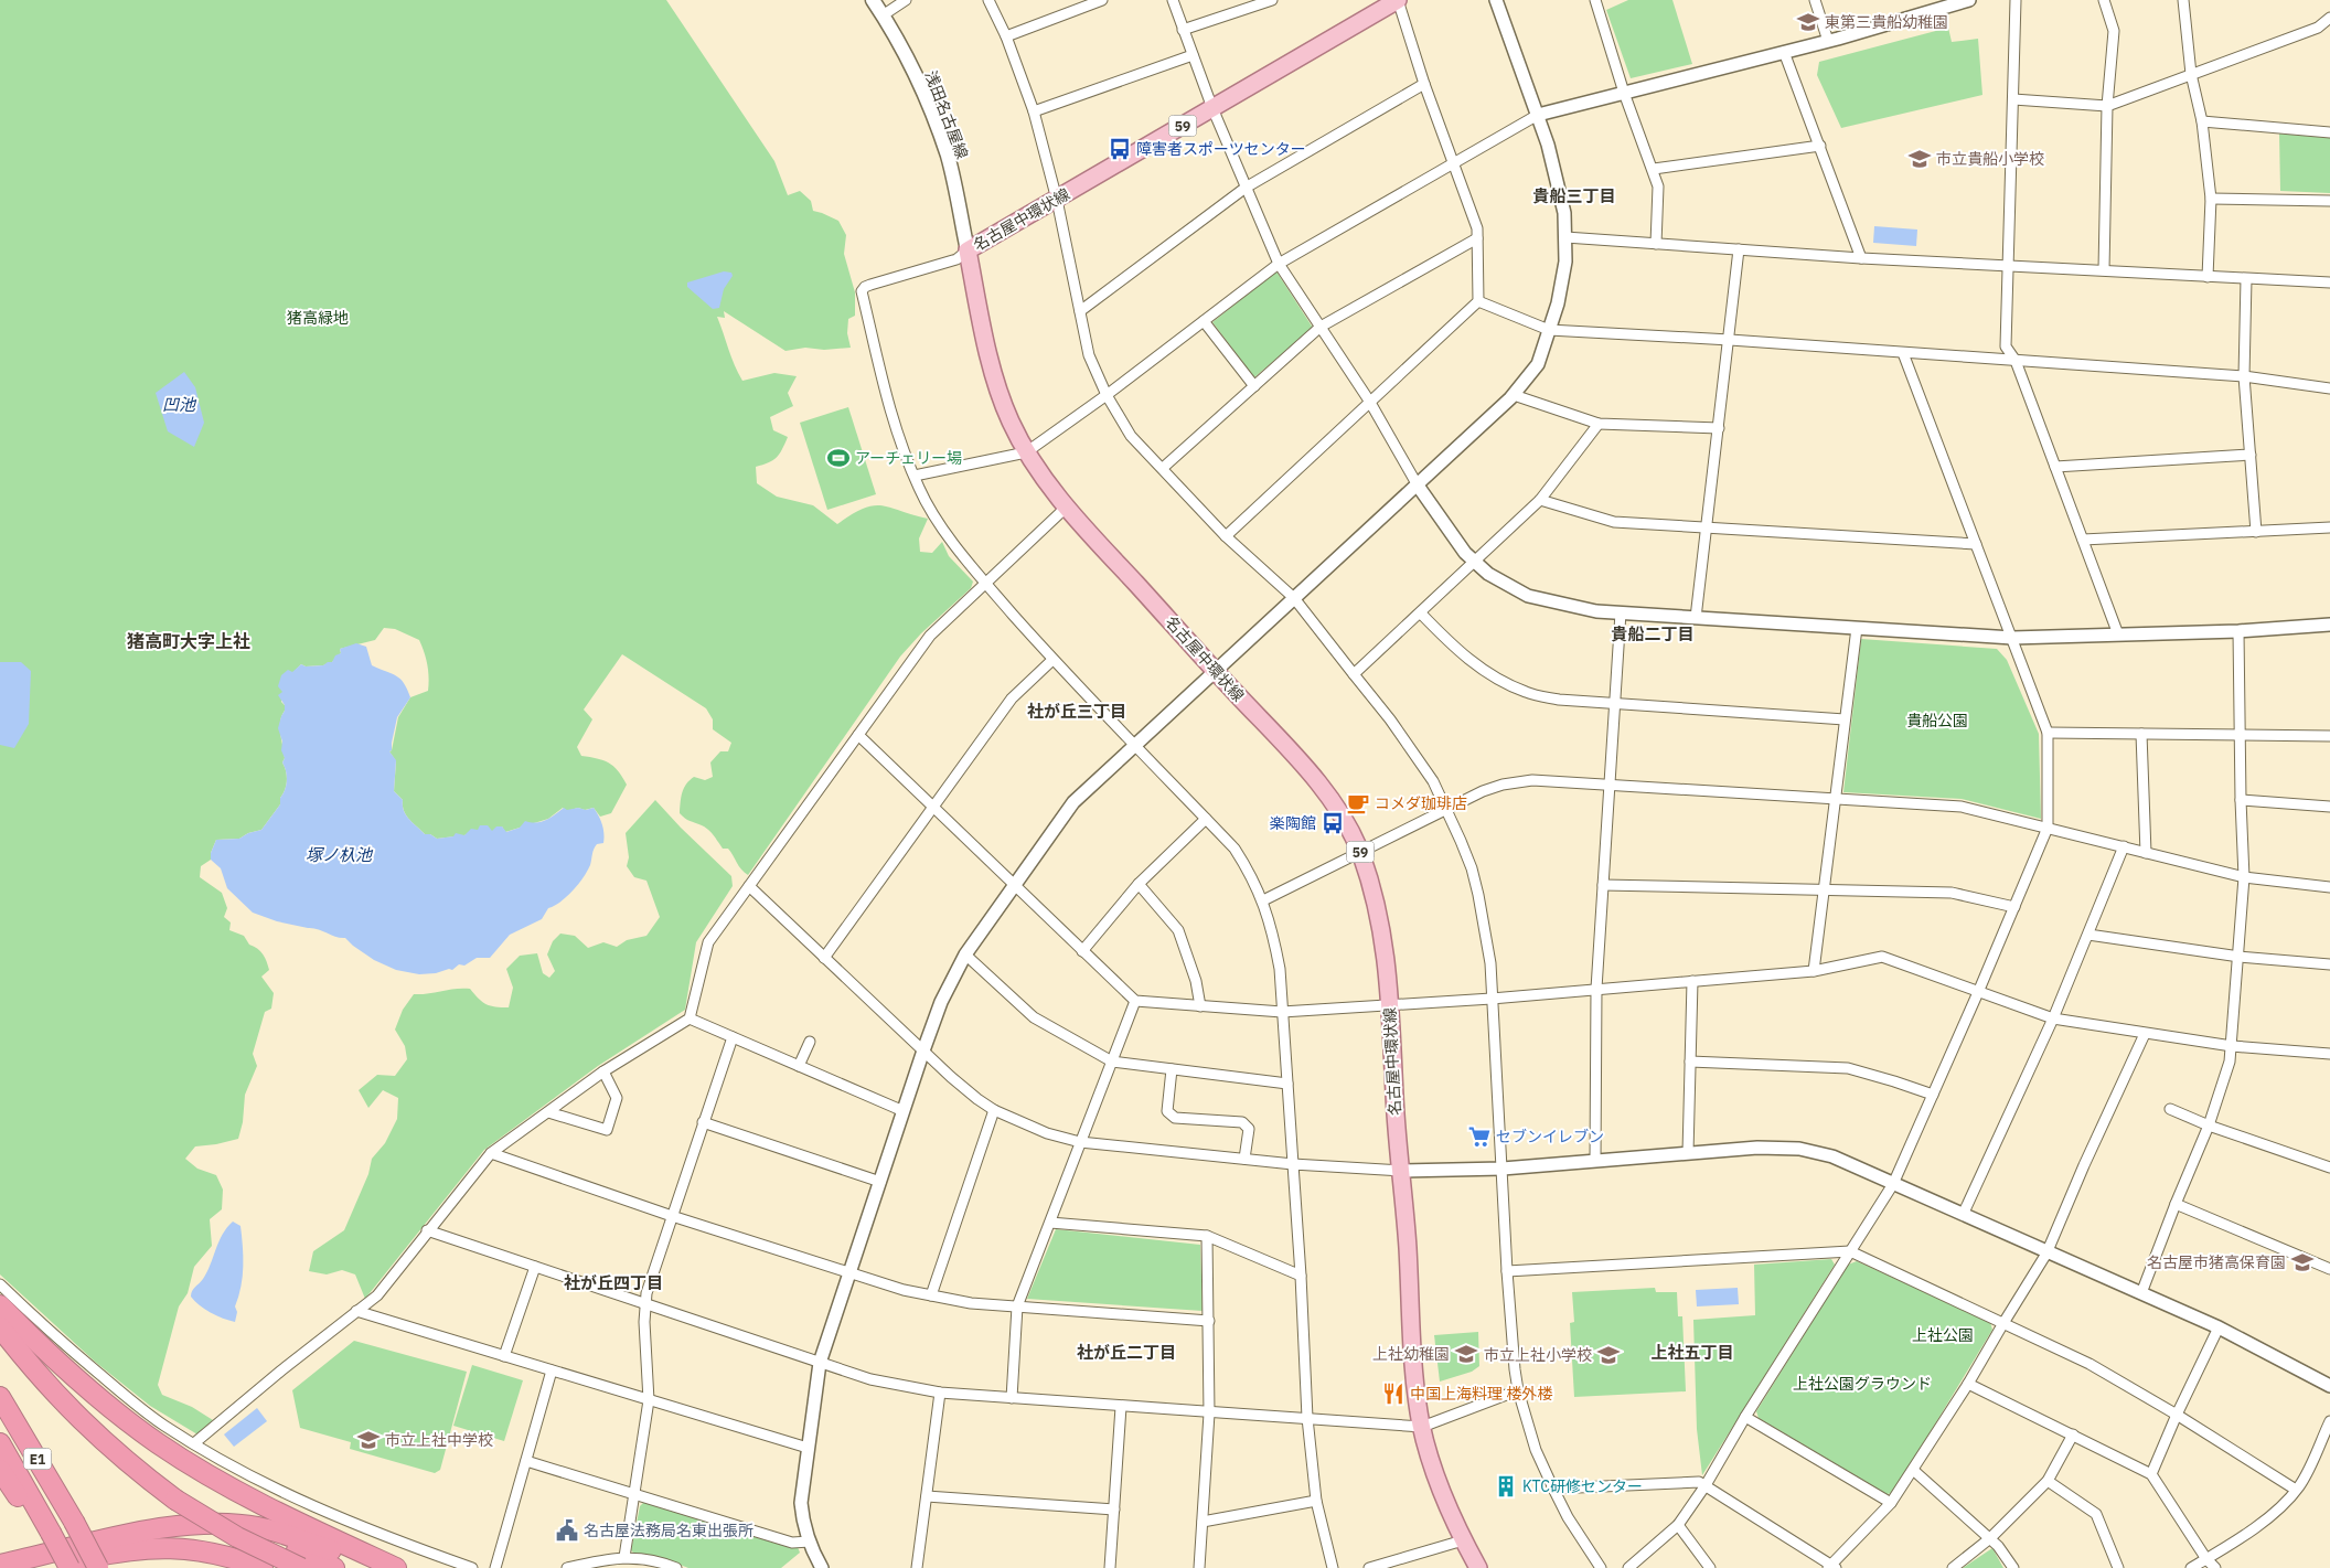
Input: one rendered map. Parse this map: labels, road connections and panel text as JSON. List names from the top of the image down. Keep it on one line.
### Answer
{"streets":{"highway":["E1"],"main road":["浅田名古屋線","59","名古屋中環状線"]},"crossings":[["浅田名古屋線","名古屋中環状線"]],"districts":["貴船三丁目","貴船二丁目","猪高町大字上社","社が丘三丁目","社が丘四丁目","社が丘二丁目","上社五丁目"],"water":["凹池","塚ノ杁池"],"parks":["猪高緑地","貴船公園","上社公園","上社公園グラウンド"],"places":{"school or university":["東第三貴船幼稚園","市立貴船小学校","名古屋市猪高保育園","上社幼稚園","市立上社小学校","市立上社中学校"],"bus stop":["障害者スポーツセンター","楽陶館"],"sports":["アーチェリー場"],"cafe":["コメダ珈琲店"],"supermarket":["セブンイレブン"],"restaurant":["中国上海料理 楼外楼"],"building":["KTC研修センター"],"public building":["名古屋法務局名東出張所"]}}
